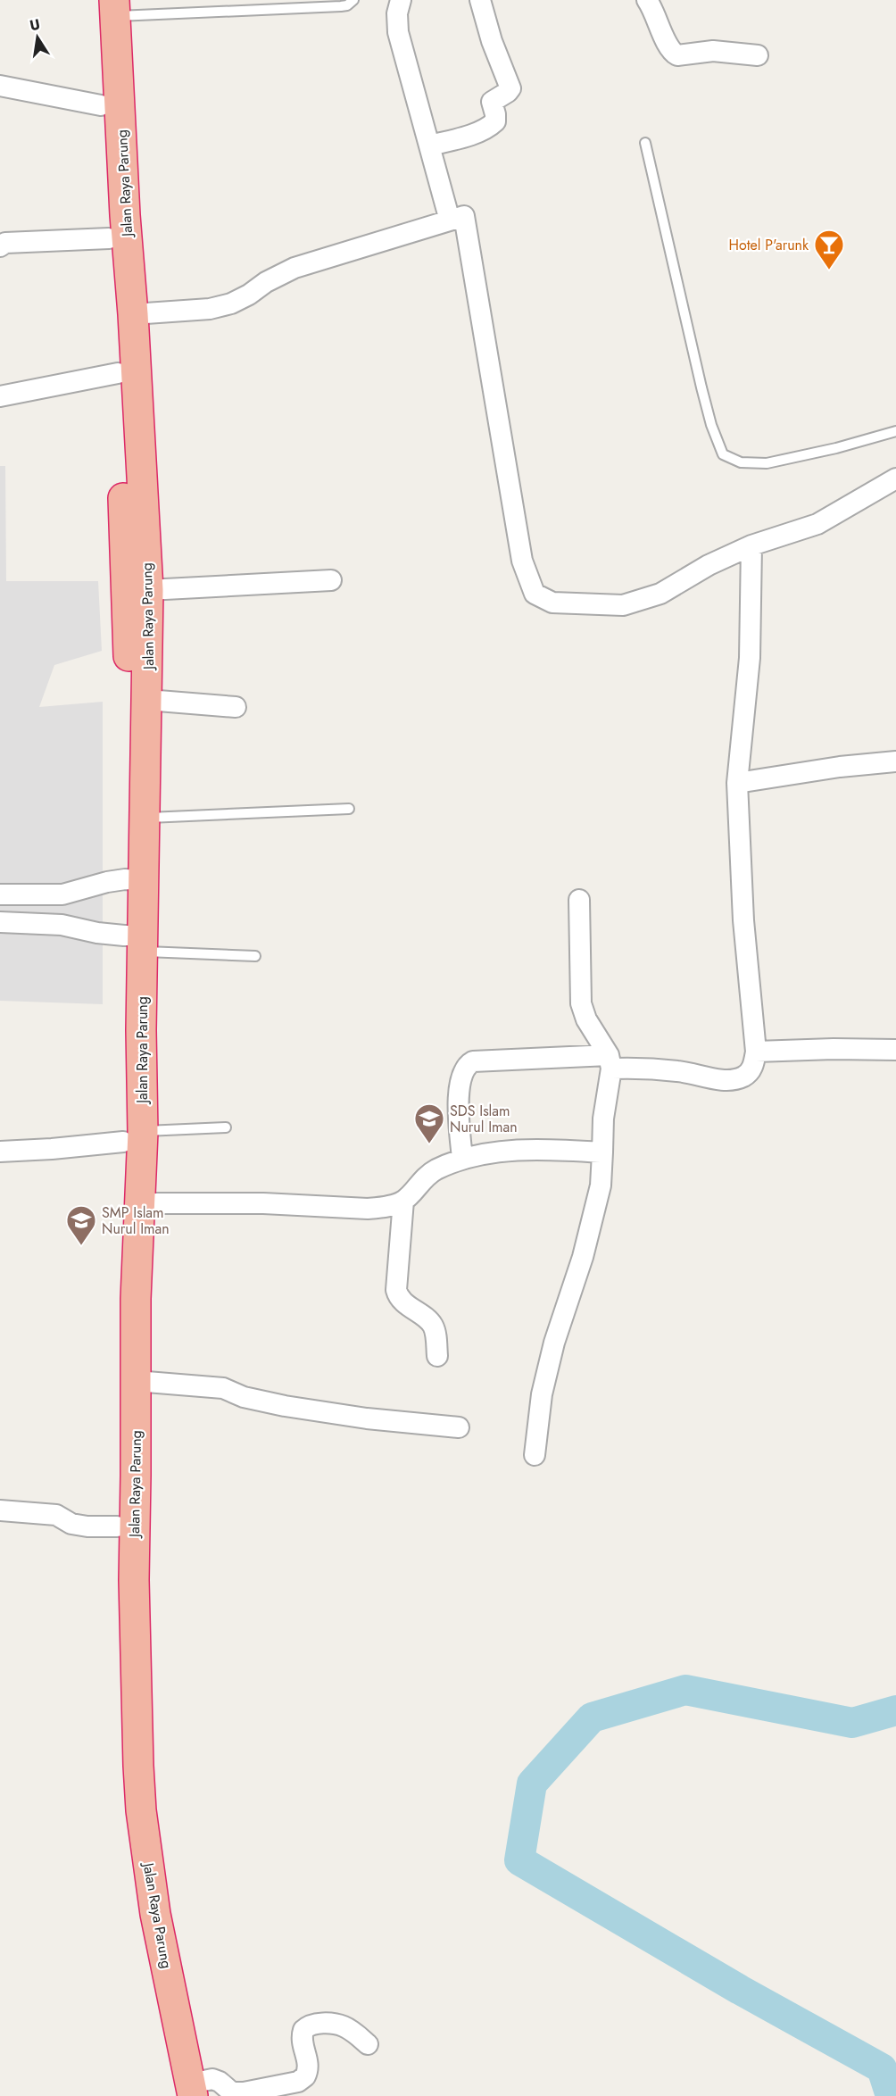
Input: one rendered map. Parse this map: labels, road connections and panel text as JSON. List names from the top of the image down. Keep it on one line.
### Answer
{"streets":{"highway":["Jalan Raya Parung"]},"places":{"bar":["Hotel P'arunk"],"school or university":["SDS Islam Nurul Iman","SMP Islam Nurul Iman"]},"north":"top"}
